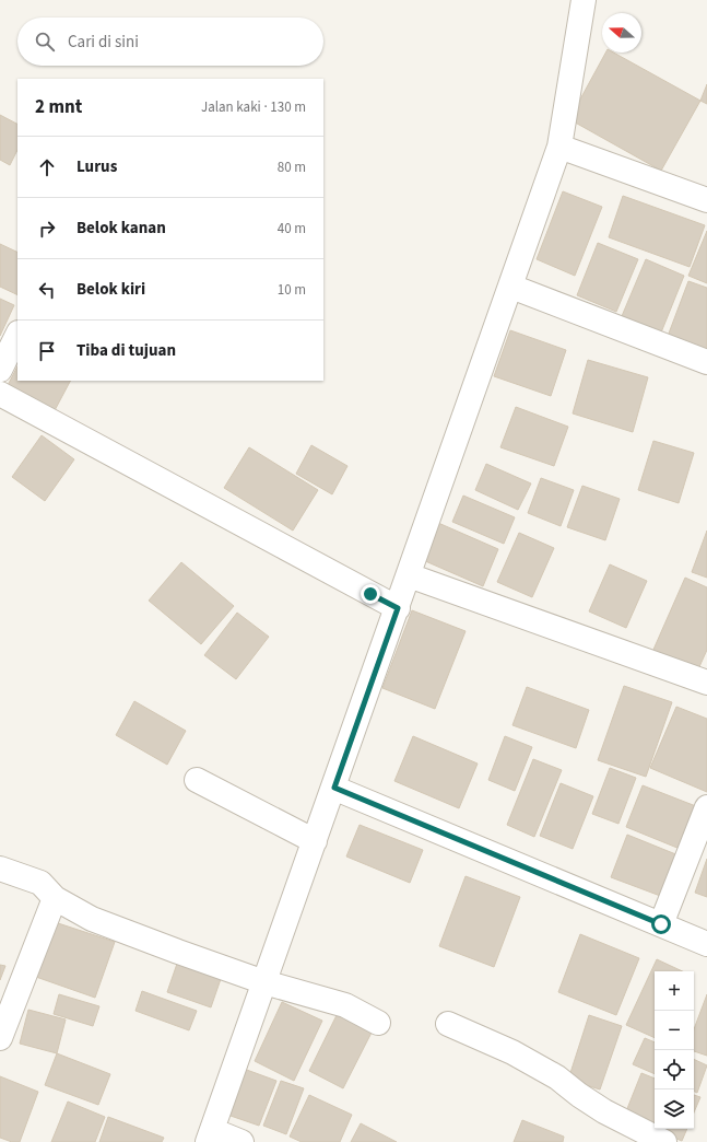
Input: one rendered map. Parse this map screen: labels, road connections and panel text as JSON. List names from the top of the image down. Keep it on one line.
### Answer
{"north":"left","page":{"search":"Cari di sini","heading":["2 mnt","Jalan kaki · 130 m"],"list":[["Lurus","80 m"],["Belok kanan","40 m"],["Belok kiri","10 m"],"Tiba di tujuan"],"map_buttons":["+","−"]}}
